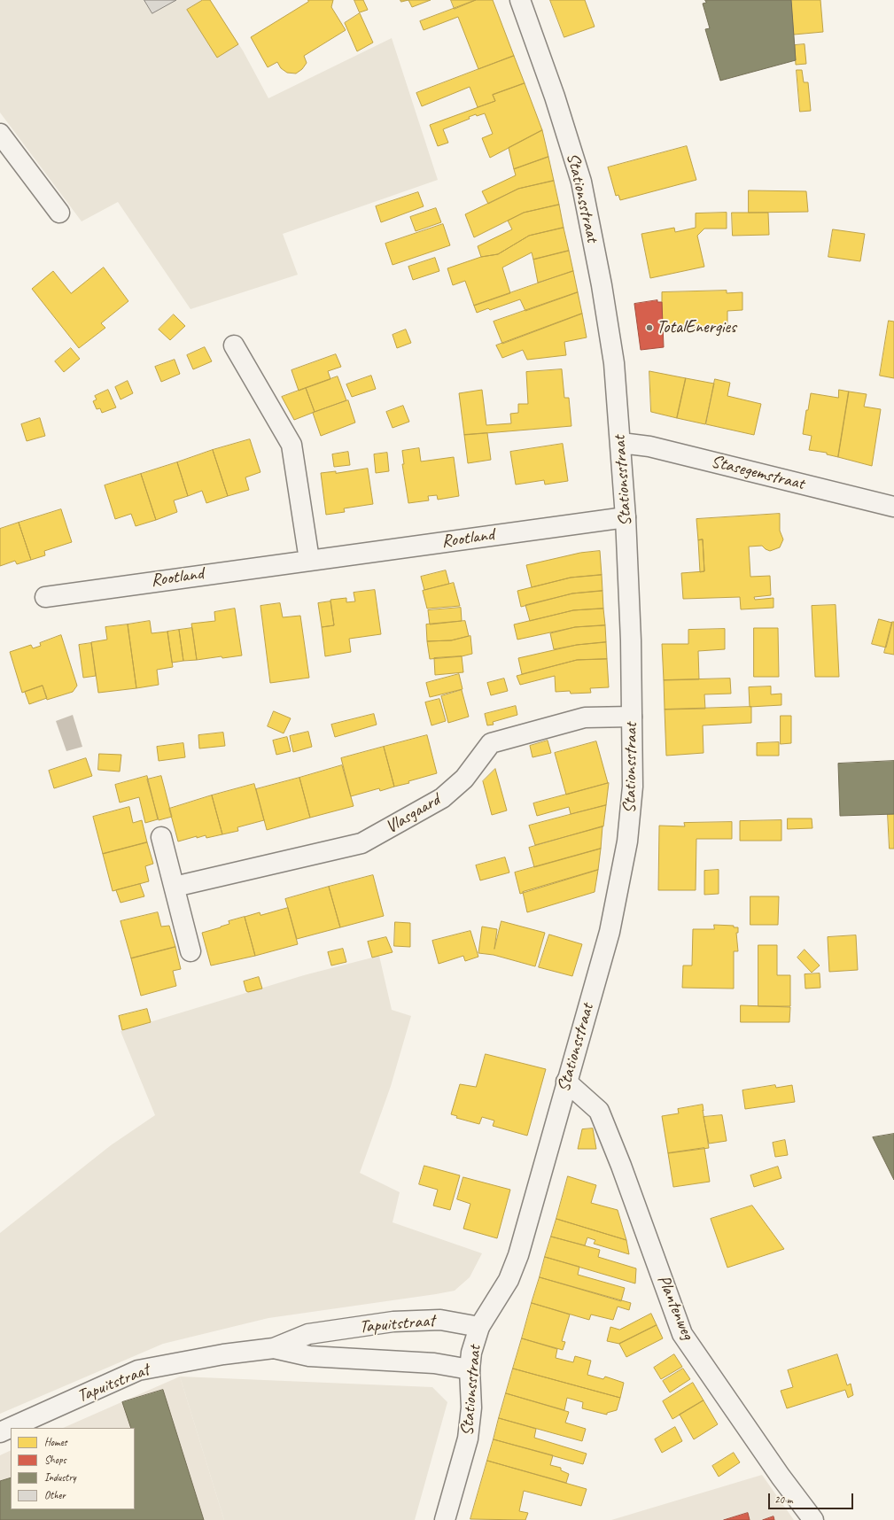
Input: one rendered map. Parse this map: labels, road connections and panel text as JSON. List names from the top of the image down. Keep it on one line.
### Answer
{"streets":{"street":["Stationsstraat","Stasegemstraat","Rootland","Vlasgaard","Plantenweg","Tapuitstraat"]},"crossings":[["Stationsstraat","Stasegemstraat"],["Stationsstraat","Rootland"],["Stationsstraat","Vlasgaard"],["Stationsstraat","Plantenweg"],["Stationsstraat","Tapuitstraat"]],"places":["TotalEnergies"],"legend":["Homes","Shops","Industry","Other"],"scale_bar":"20 m"}
